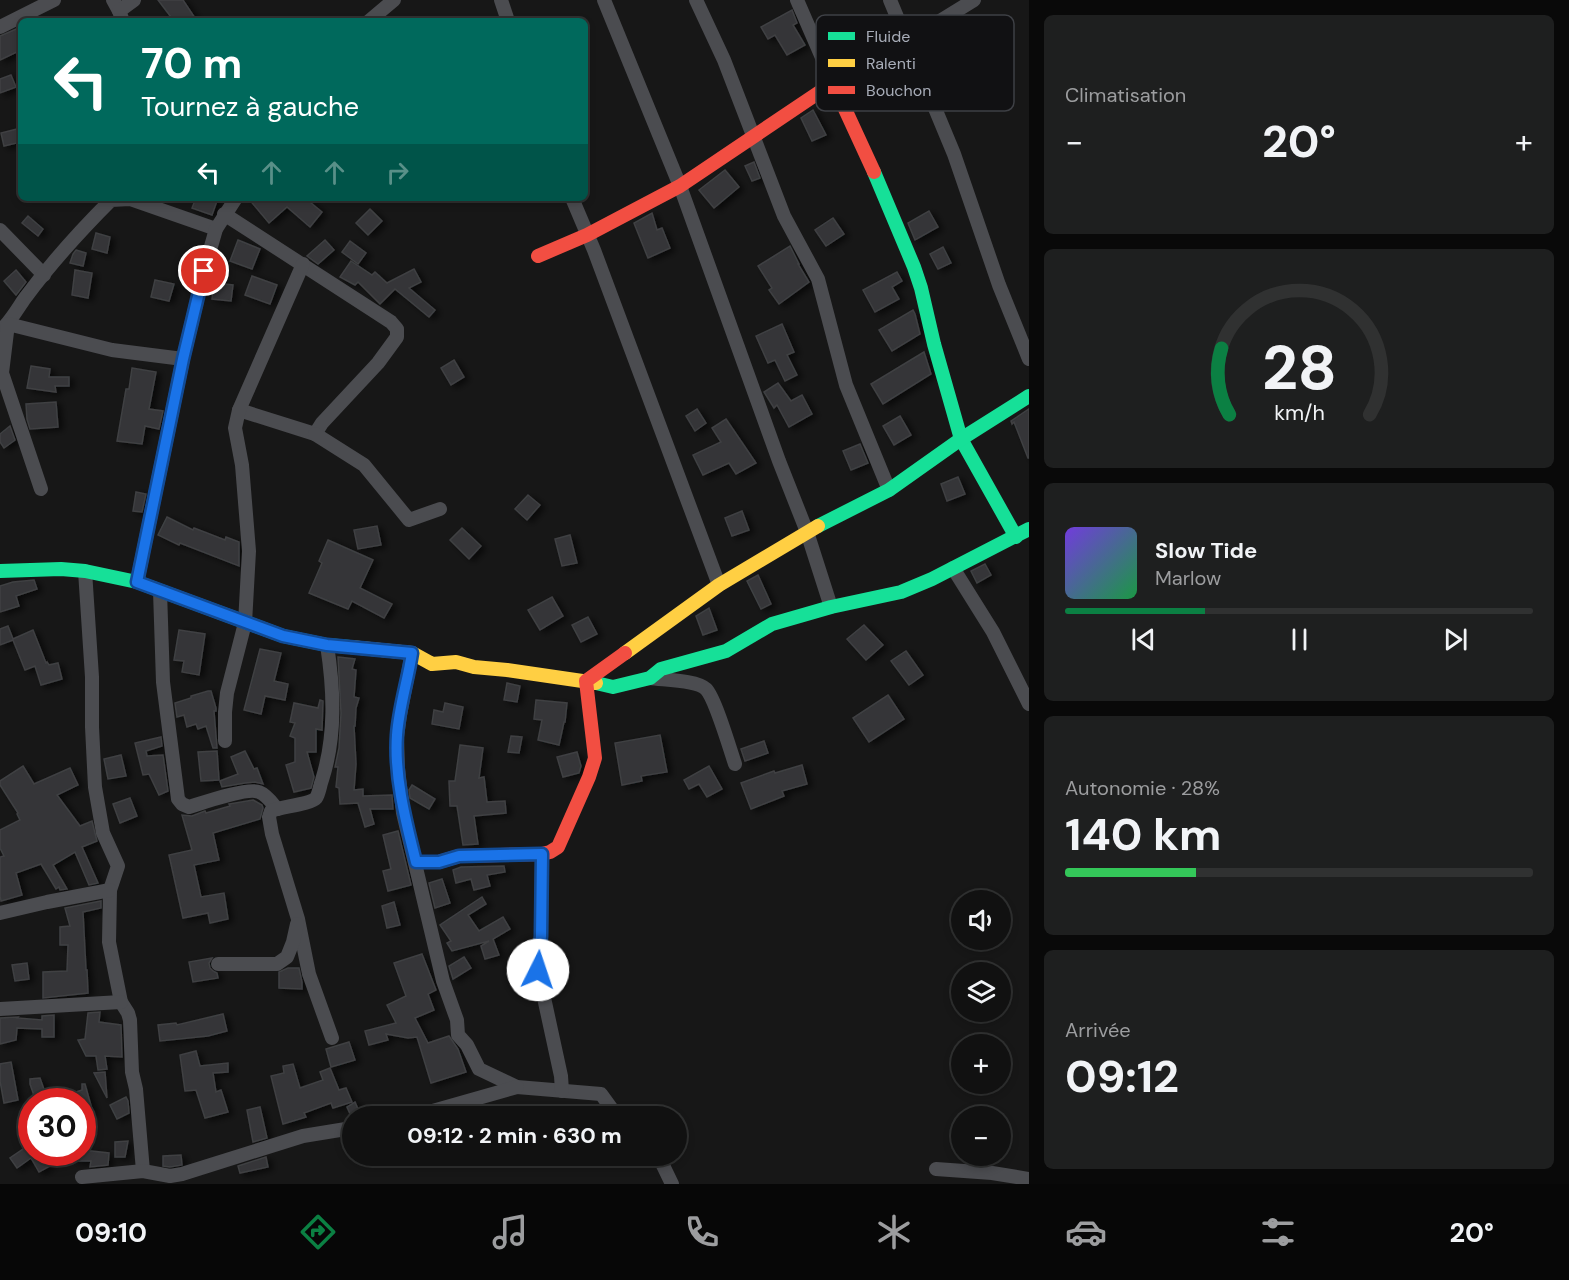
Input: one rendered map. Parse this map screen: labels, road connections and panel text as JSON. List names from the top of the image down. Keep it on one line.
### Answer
{"legend":["Fluide","Ralenti","Bouchon"],"page":{"tile":["Climatisation",["Autonomie · 28%","140 km"],["Arrivée","09:12"]],"turn":["70 m","Tournez à gauche"],"heat":["−","20°","+"],"song":["Slow Tide","Marlow"],"map_buttons":["+","−"],"limit":"30","trip":"09:12 · 2 min · 630 m","tabs":["09:10","20°"],"gauge":["28","km/h"]}}
